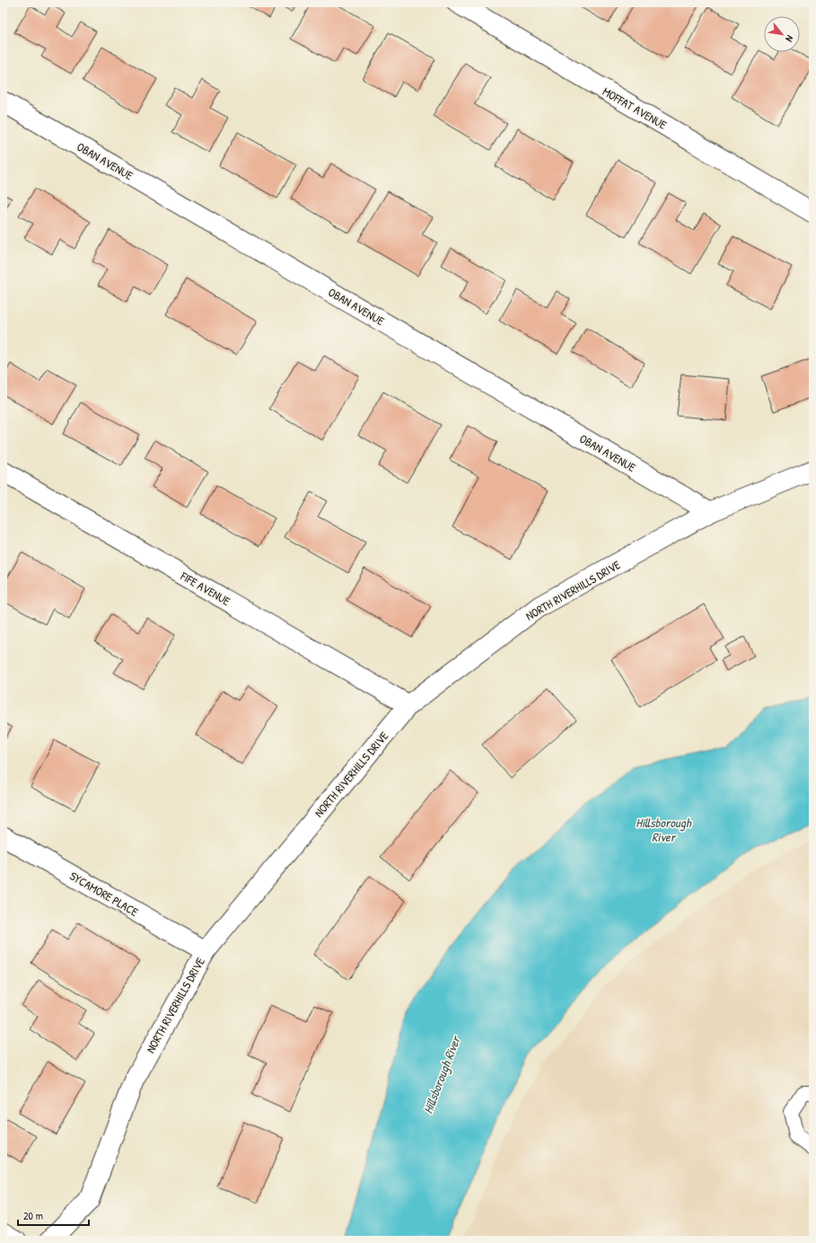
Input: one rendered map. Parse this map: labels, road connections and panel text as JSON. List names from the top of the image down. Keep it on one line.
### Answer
{"streets":{"street":["MOFFAT AVENUE","OBAN AVENUE","FIFE AVENUE","NORTH RIVERHILLS DRIVE","SYCAMORE PLACE"]},"crossings":[["OBAN AVENUE","NORTH RIVERHILLS DRIVE"],["FIFE AVENUE","NORTH RIVERHILLS DRIVE"],["NORTH RIVERHILLS DRIVE","SYCAMORE PLACE"]],"water":["Hillsborough River"],"scale_bar":"20 m","north":"bottom right"}
